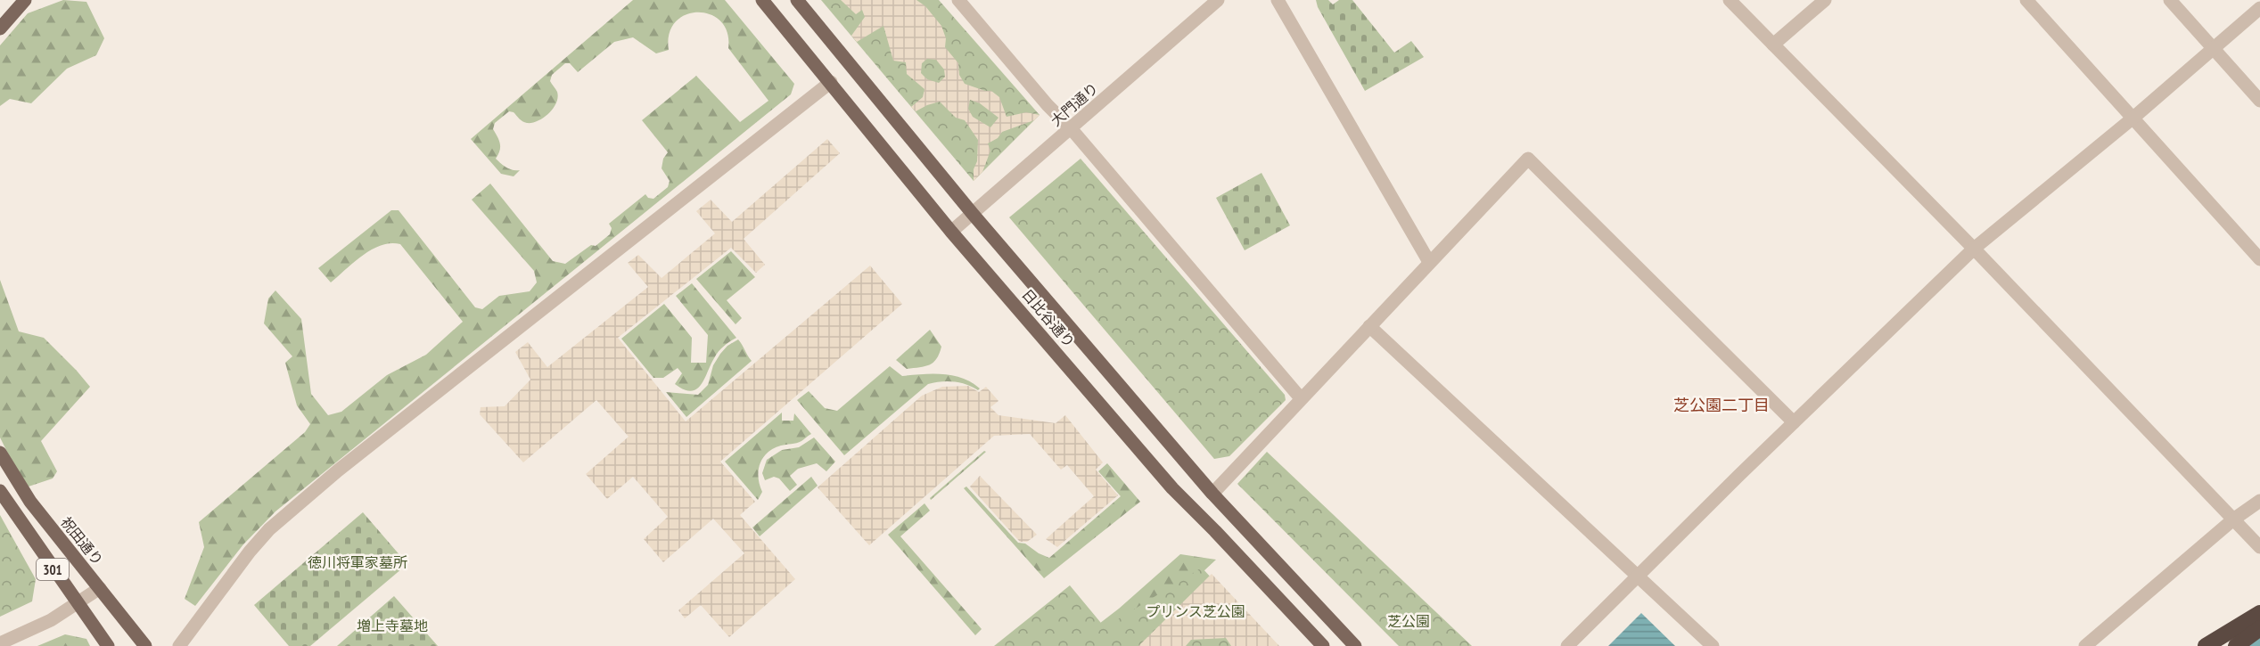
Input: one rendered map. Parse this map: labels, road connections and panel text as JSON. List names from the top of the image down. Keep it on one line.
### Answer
{"streets":{"main road":["日比谷通り","祝田通り","301"],"street":["大門通り"]},"crossings":[["大門通り","日比谷通り"]],"districts":["芝公園二丁目"],"parks":["徳川将軍家墓所","プリンス芝公園","芝公園","増上寺墓地"]}
